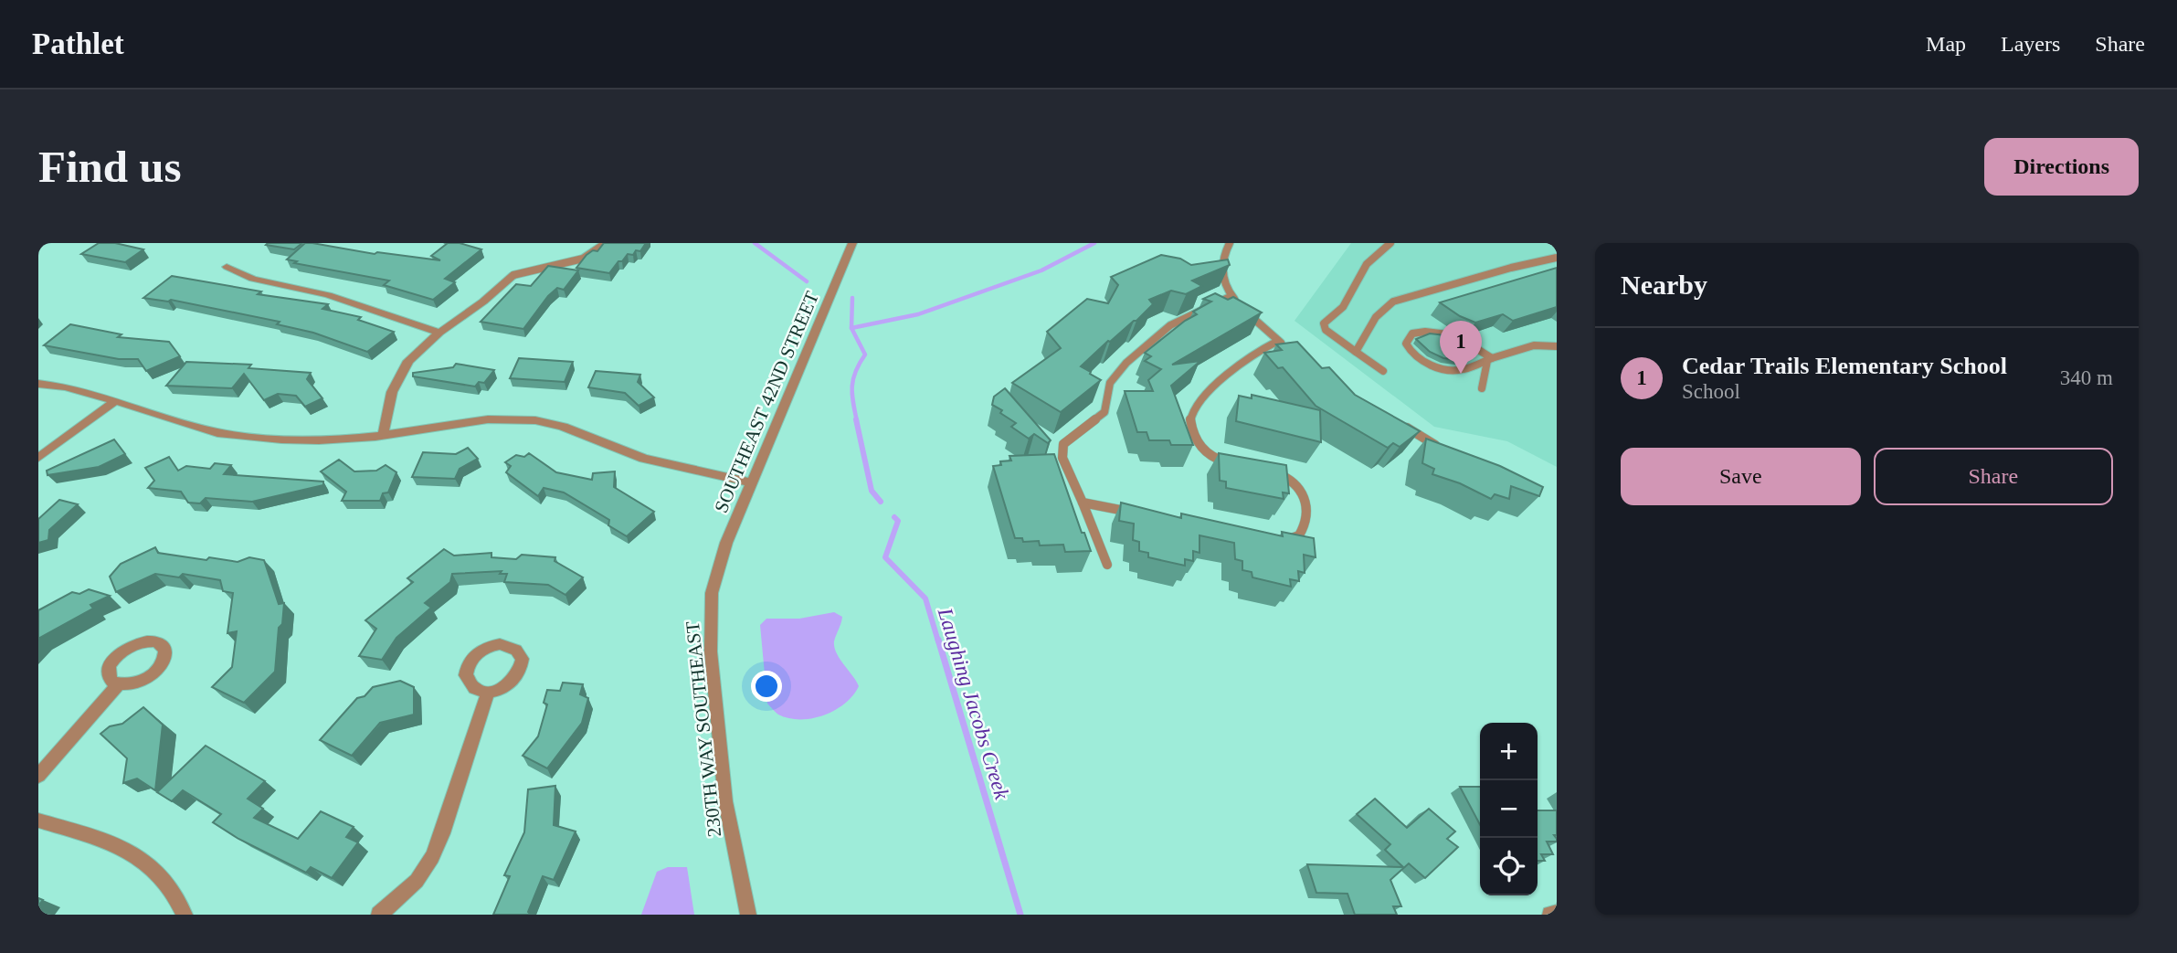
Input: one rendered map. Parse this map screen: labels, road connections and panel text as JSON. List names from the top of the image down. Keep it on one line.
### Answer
{"streets":{"street":["SOUTHEAST 42ND STREET","230TH WAY SOUTHEAST"]},"crossings":[["SOUTHEAST 42ND STREET","230TH WAY SOUTHEAST"]],"water":["Laughing Jacobs Creek"],"page":{"header":"Pathlet","nav":["Map","Layers","Share"],"buttons":["Directions",["Save","Share"]],"title":"Find us","heading":"Nearby","pins":"1","list":[{"mark":"1","name":"Cedar Trails Elementary School","note":"School","value":"340 m"}],"map_buttons":["+","−"]}}
